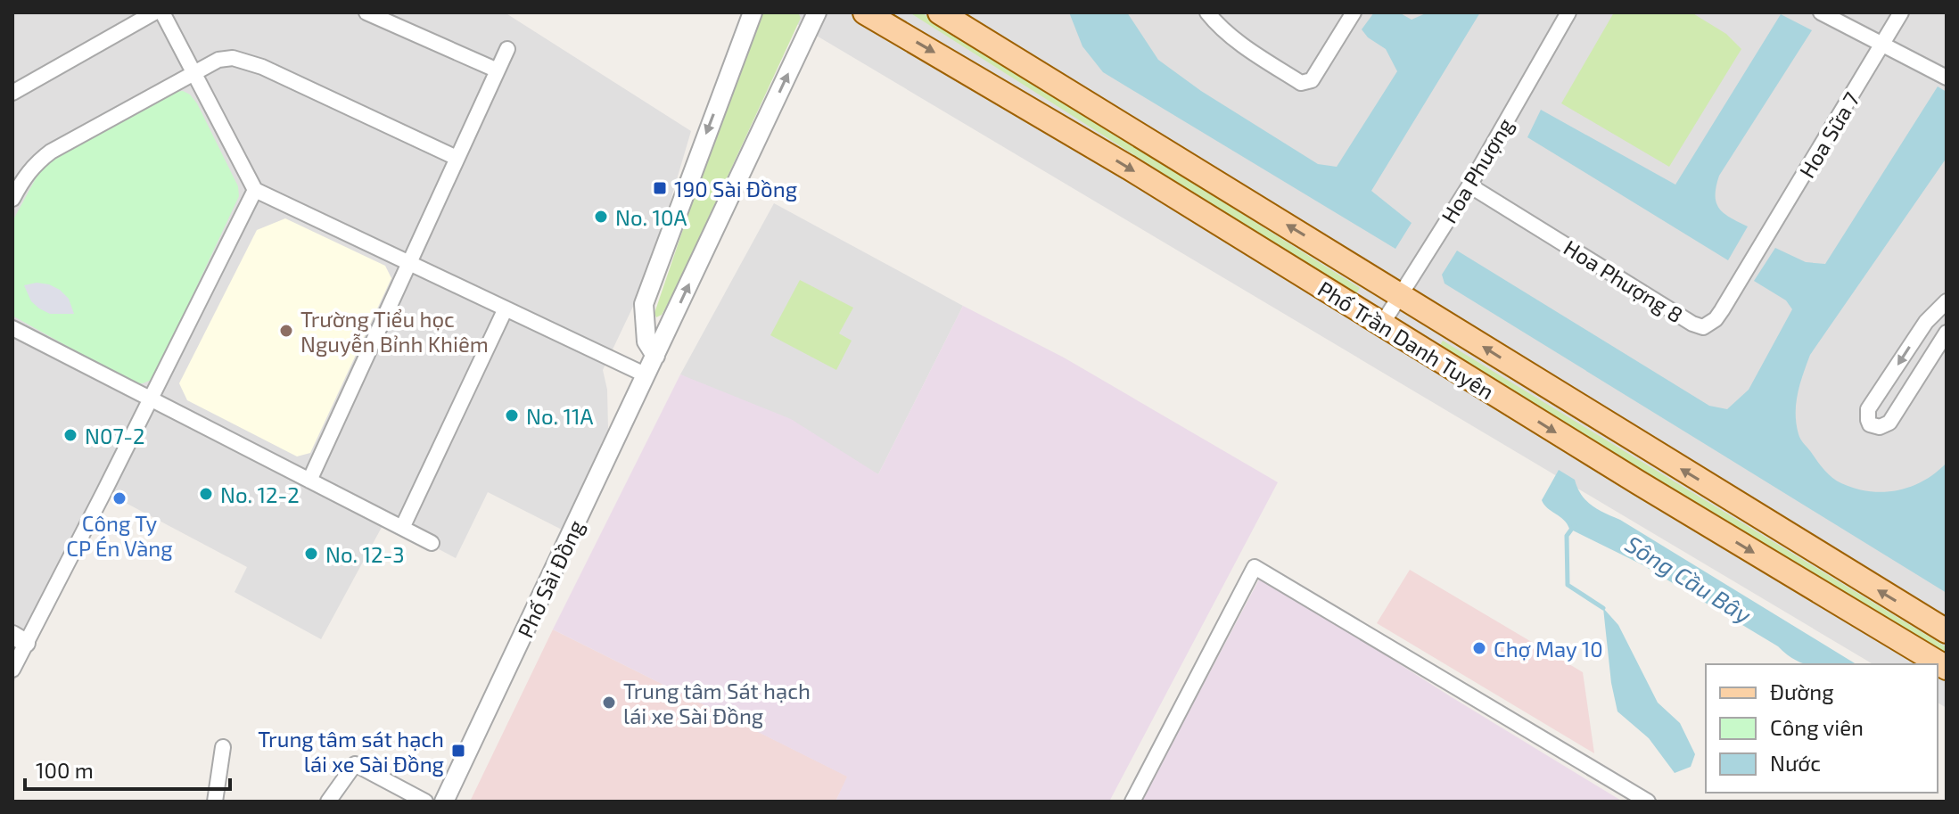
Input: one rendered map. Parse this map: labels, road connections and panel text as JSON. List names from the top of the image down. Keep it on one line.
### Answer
{"streets":{"main road":["Phố Trần Danh Tuyên"],"street":["Hoa Sữa 7","Hoa Phượng","Hoa Phượng 8","Phố Sài Đồng"]},"crossings":[["Hoa Sữa 7","Hoa Phượng 8"],["Hoa Phượng","Hoa Phượng 8"],["Hoa Phượng","Phố Trần Danh Tuyên"]],"water":["Sông Cầu Bây"],"places":{"transit":["190 Sài Đồng","Trung tâm sát hạch lái xe Sài Đồng"],"other":["No. 10A","Trường Tiểu học Nguyễn Bỉnh Khiêm","No. 11A","N07-2","No. 12-2","Công Ty CP Én Vàng","No. 12-3","Chợ May 10","Trung tâm Sát hạch lái xe Sài Đồng"]},"legend":["Đường","Công viên","Nước"],"scale_bar":"100 m"}
